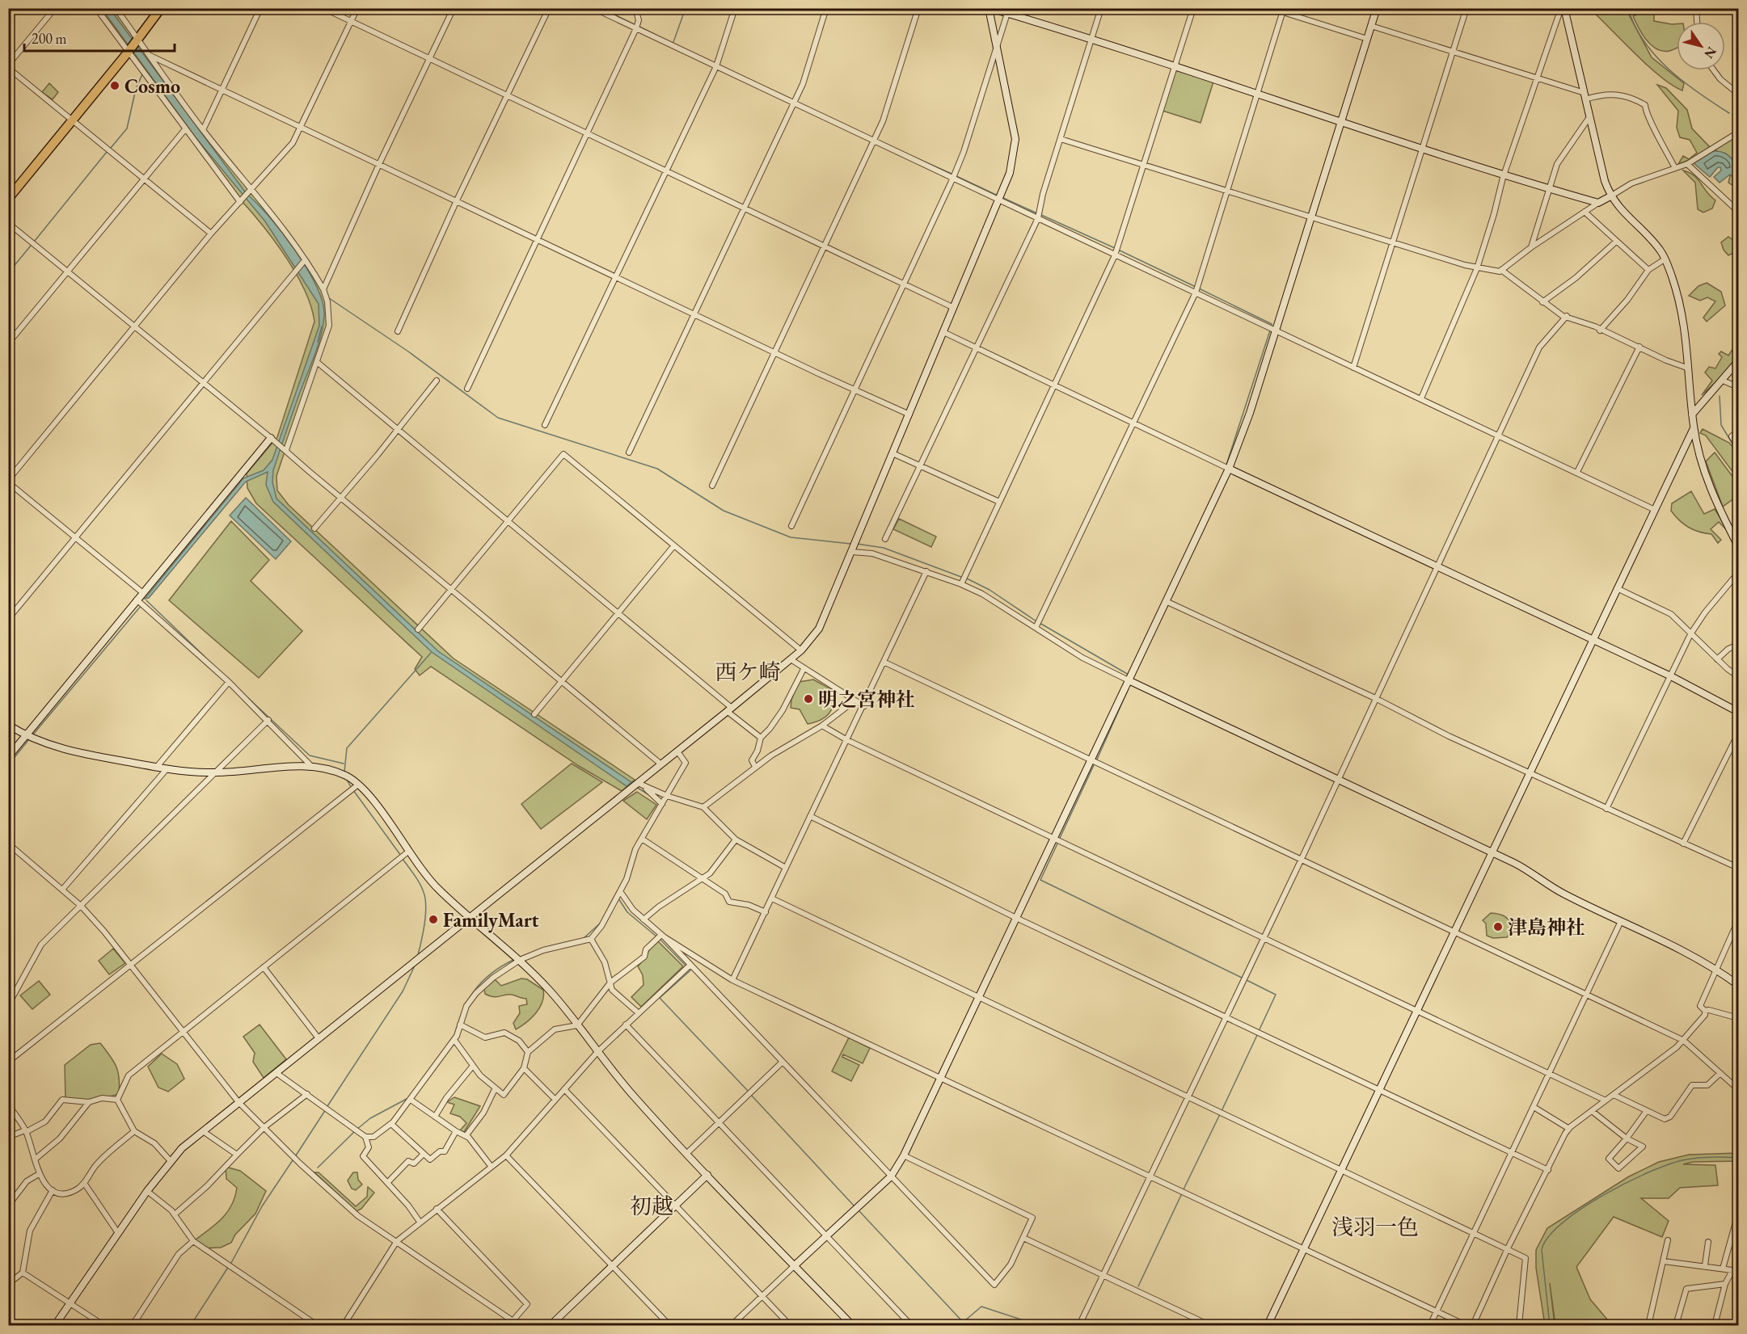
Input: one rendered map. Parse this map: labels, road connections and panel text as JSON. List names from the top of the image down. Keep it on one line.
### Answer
{"districts":["西ケ崎","初越","浅羽一色"],"places":["Cosmo","明之宮神社","FamilyMart","津島神社"],"scale_bar":"200 m","north":"bottom right"}
